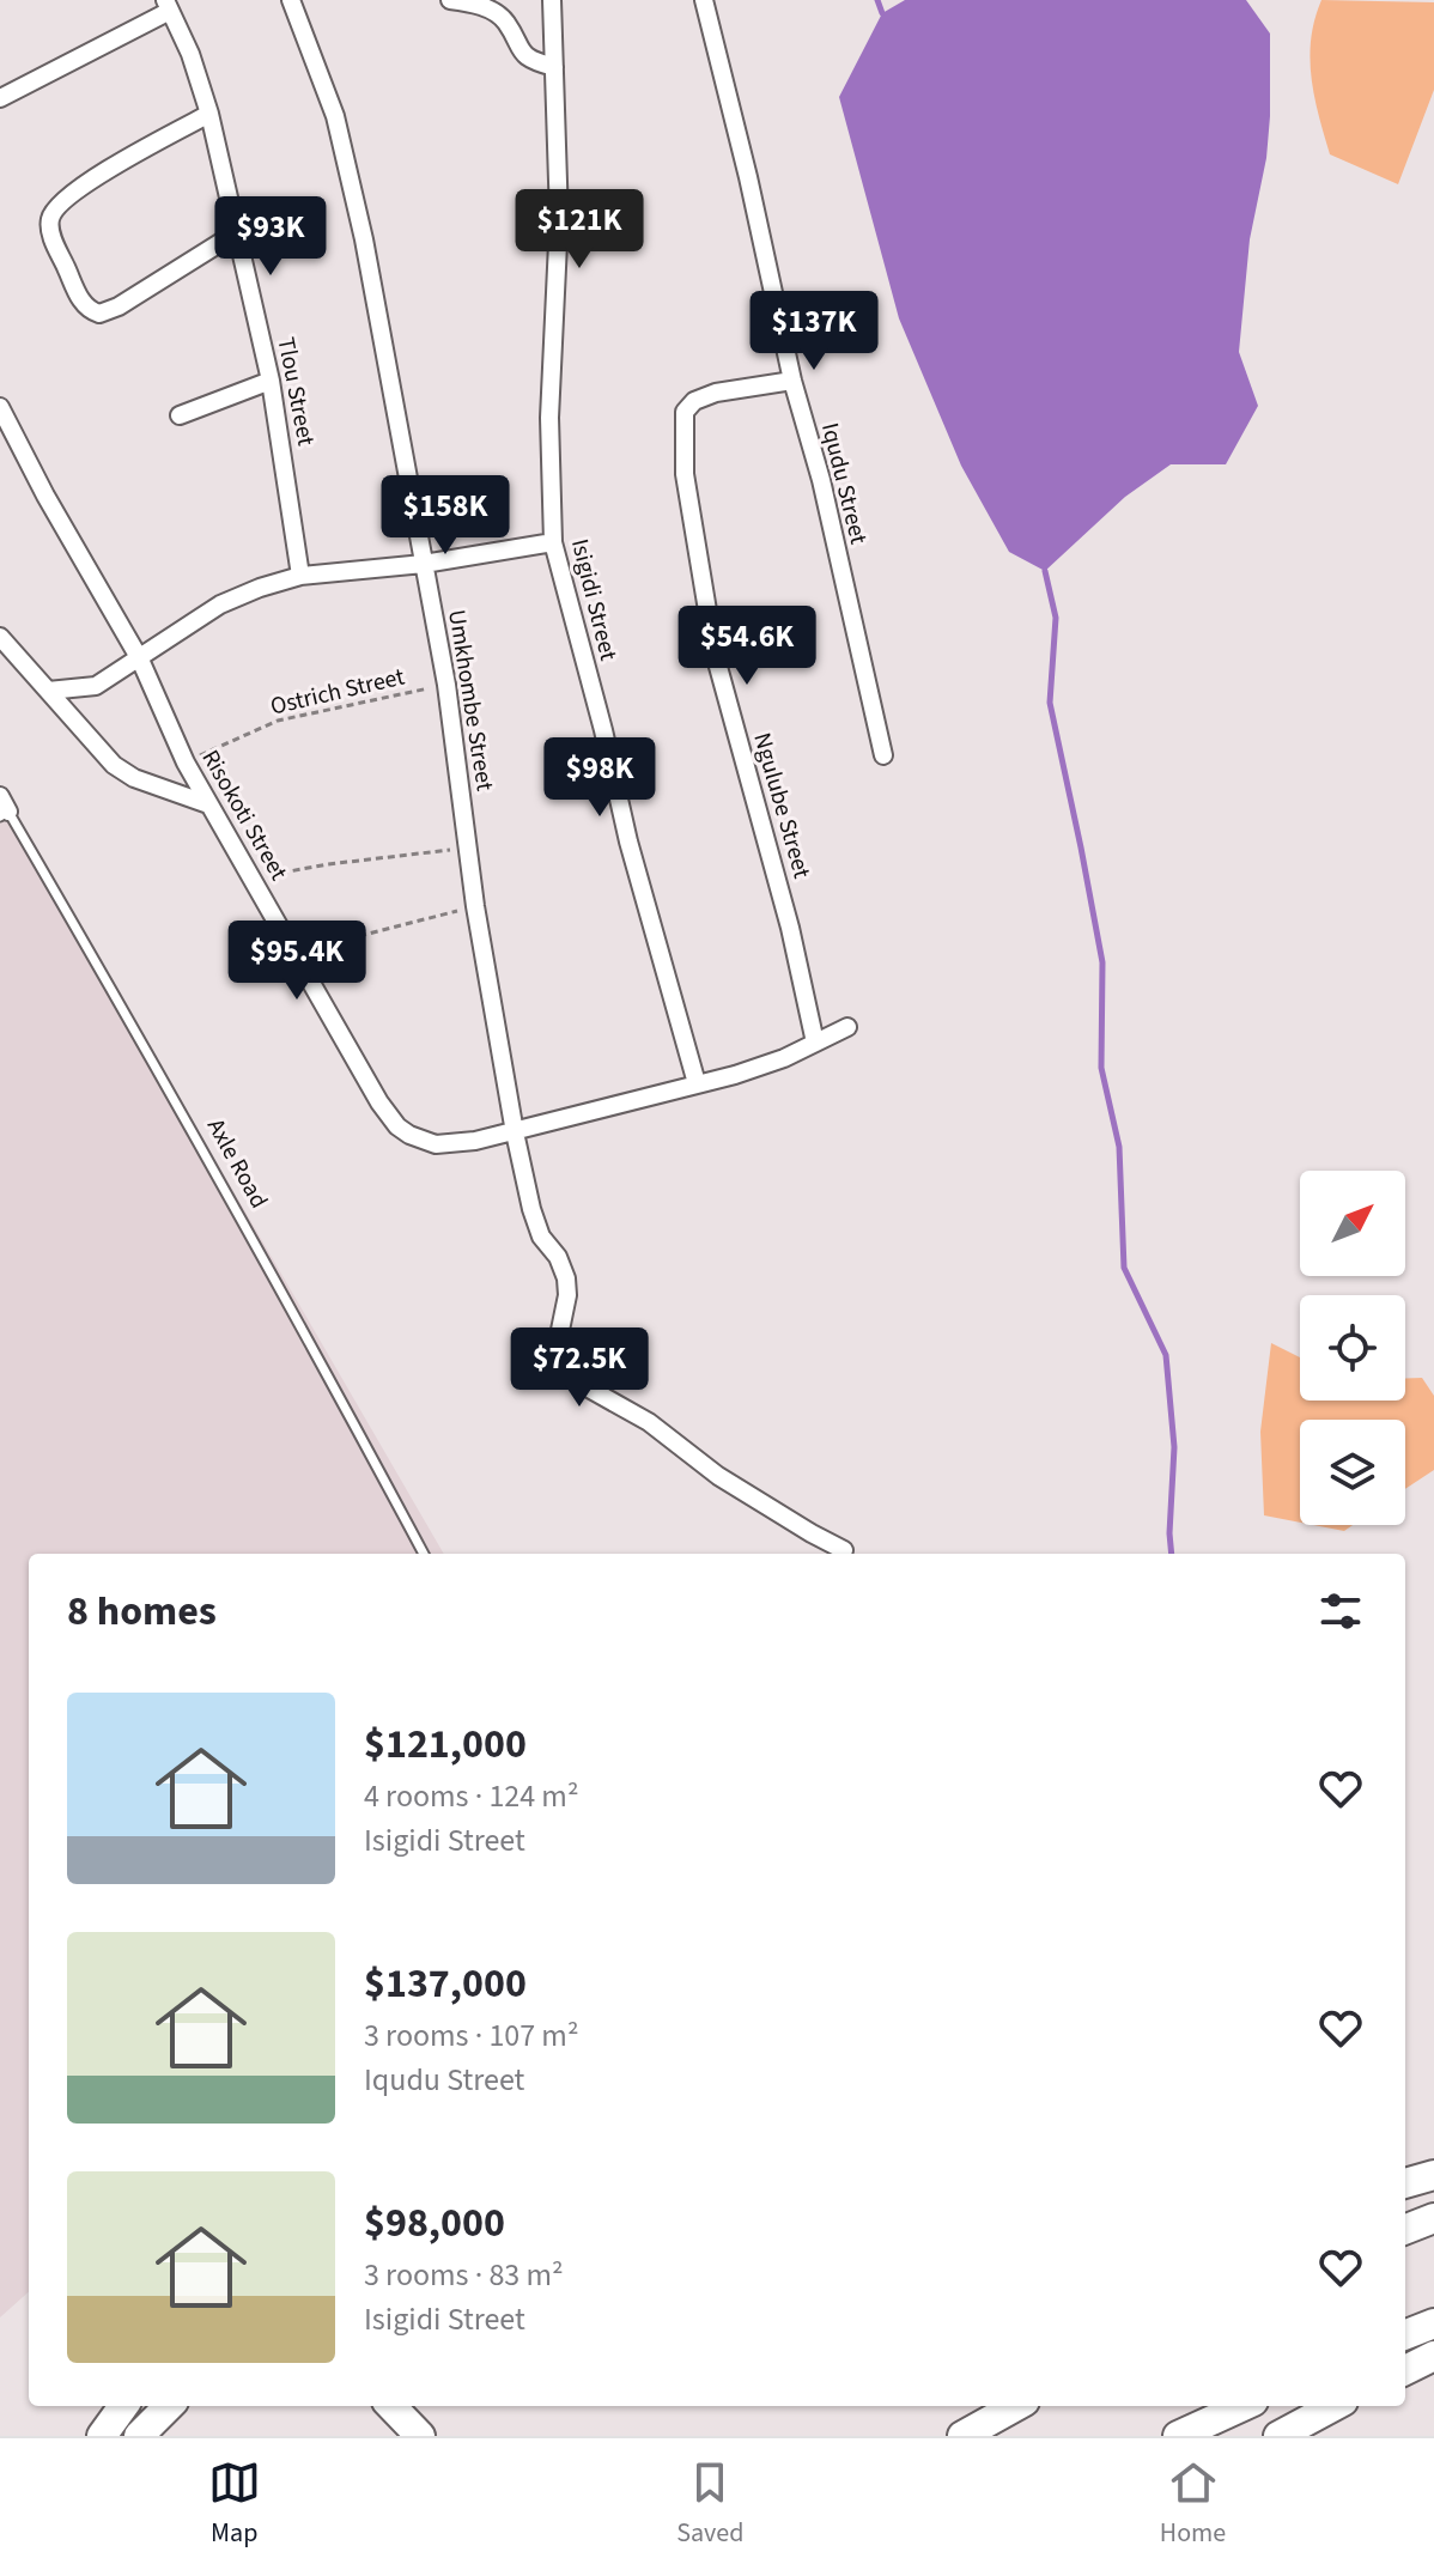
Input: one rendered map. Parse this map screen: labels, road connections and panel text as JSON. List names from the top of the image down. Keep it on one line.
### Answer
{"streets":{"street":["Tlou Street","Iqudu Street","Isigidi Street","Umkhombe Street","Ngulube Street","Risokoti Street"],"lane":["Axle Road"],"path":["Ostrich Street"]},"crossings":[["Iqudu Street","Ngulube Street"],["Isigidi Street","Risokoti Street"],["Ostrich Street","Umkhombe Street"],["Ostrich Street","Risokoti Street"],["Umkhombe Street","Risokoti Street"],["Ngulube Street","Risokoti Street"]],"north":"top right","page":{"price":["$121K","$93K","$137K","$158K","$54.6K","$98K","$95.4K","$72.5K"],"heading":"8 homes","list":[{"name":"$121,000","note":"4 rooms · 124 m² · Isigidi Street"},{"name":"$137,000","note":"3 rooms · 107 m² · Iqudu Street"},{"name":"$98,000","note":"3 rooms · 83 m² · Isigidi Street"}],"tabs":["Map","Saved","Home"]}}
